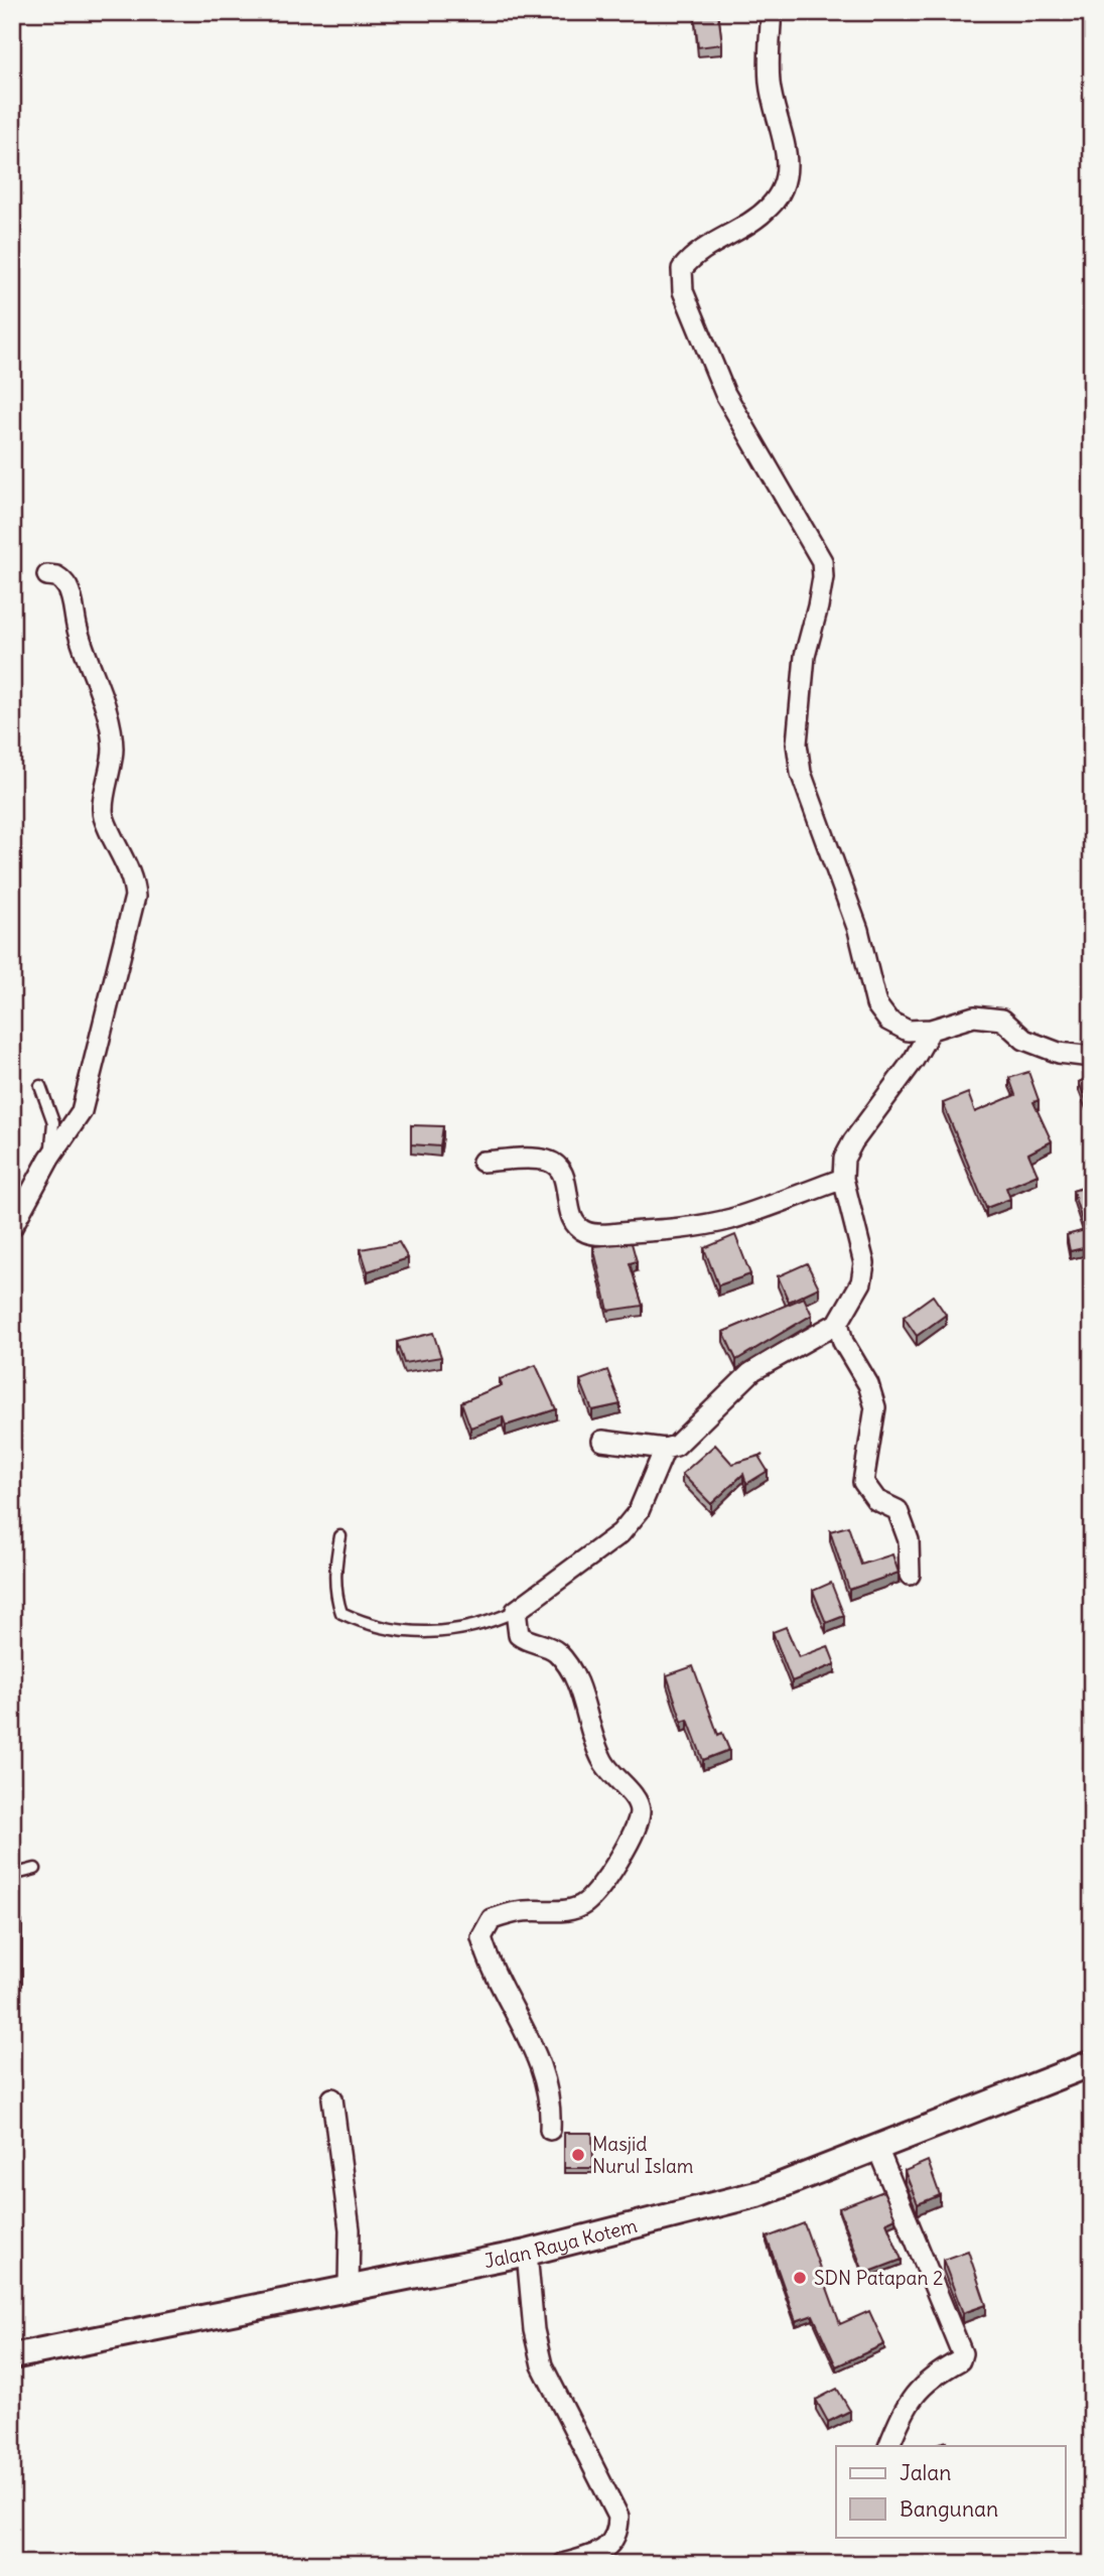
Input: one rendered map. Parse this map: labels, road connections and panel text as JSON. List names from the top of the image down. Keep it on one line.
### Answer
{"streets":{"street":["Jalan Raya Kotem"]},"places":["Masjid Nurul Islam","SDN Patapan 2"],"legend":["Jalan","Bangunan"]}
